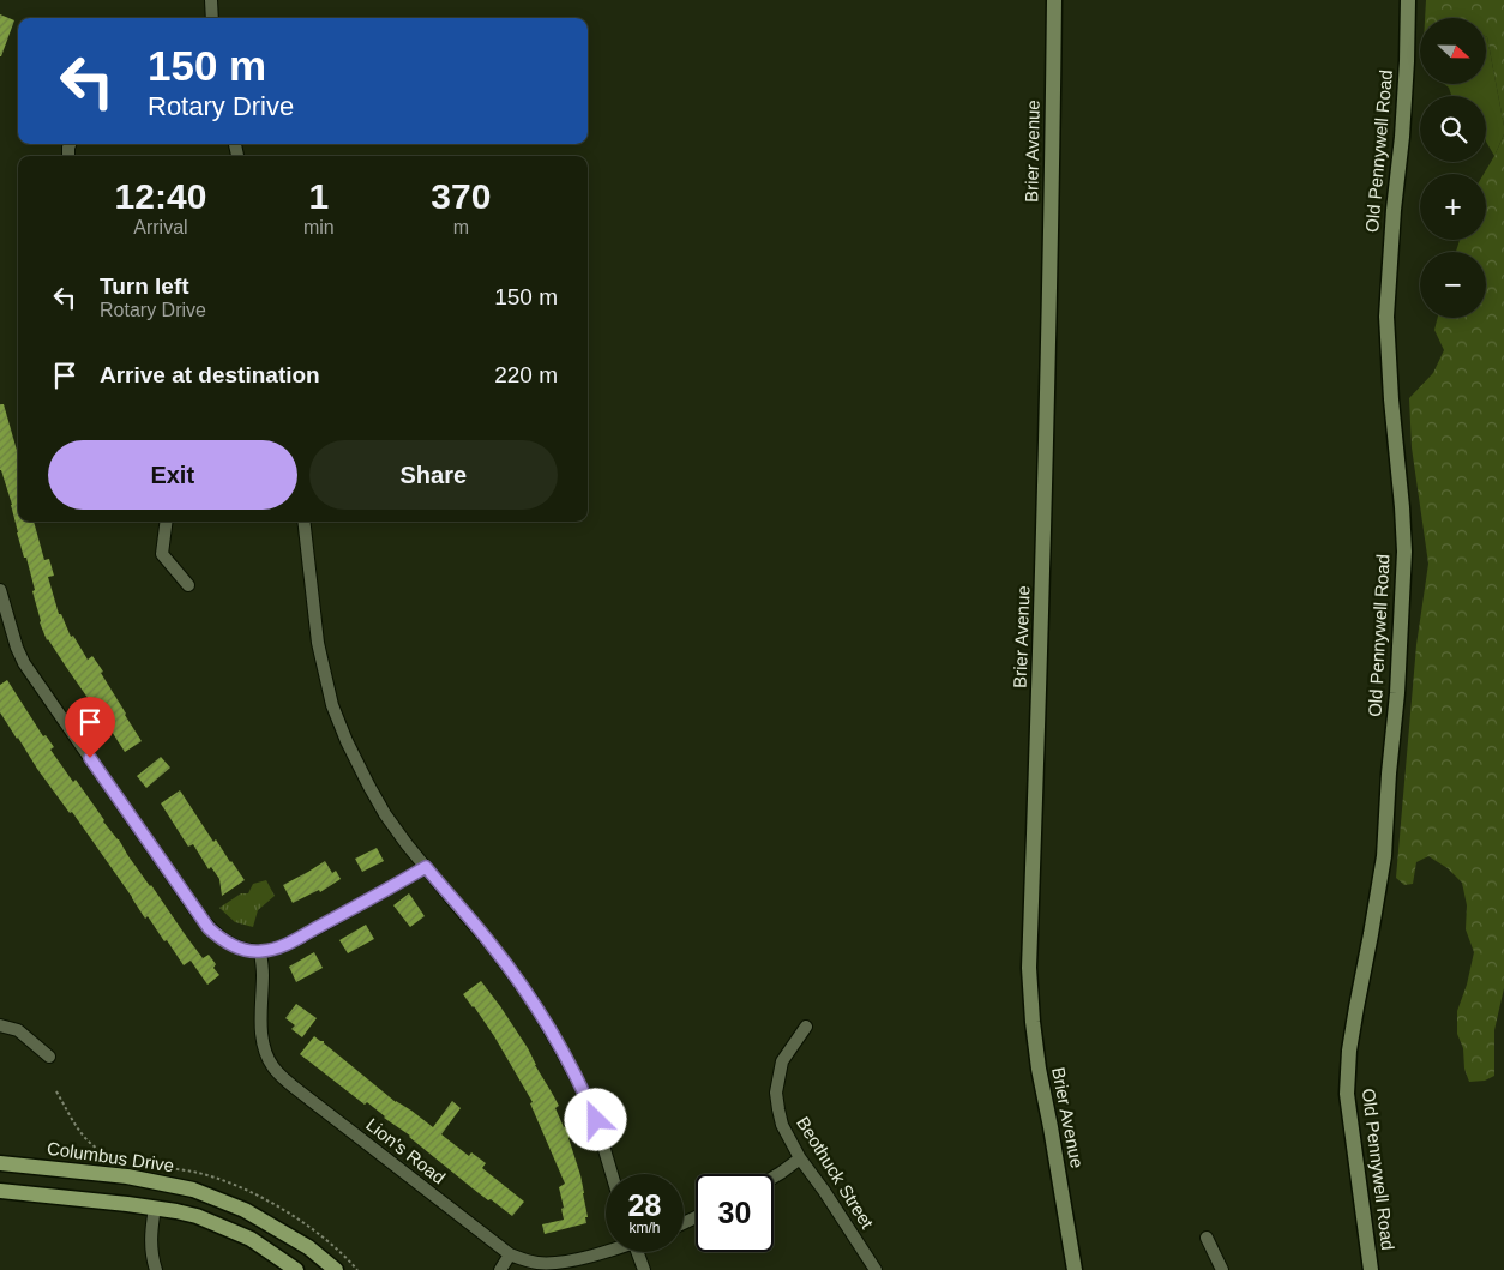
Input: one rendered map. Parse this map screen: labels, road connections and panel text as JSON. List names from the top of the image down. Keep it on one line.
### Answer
{"streets":{"main road":["Columbus Drive"],"street":["Brier Avenue","Old Pennywell Road","Lion's Road","Beothuck Street"]},"north":"right","page":{"map_buttons":["+","−"],"turn":["150 m","Rotary Drive"],"eta":["12:40","Arrival","1","min","370","m"],"list":[{"name":"Turn left","note":"Rotary Drive","value":"150 m"},{"name":"Arrive at destination","value":"220 m"}],"buttons":["Exit","Share"],"speed":"28 km/h","limit":"30"}}
